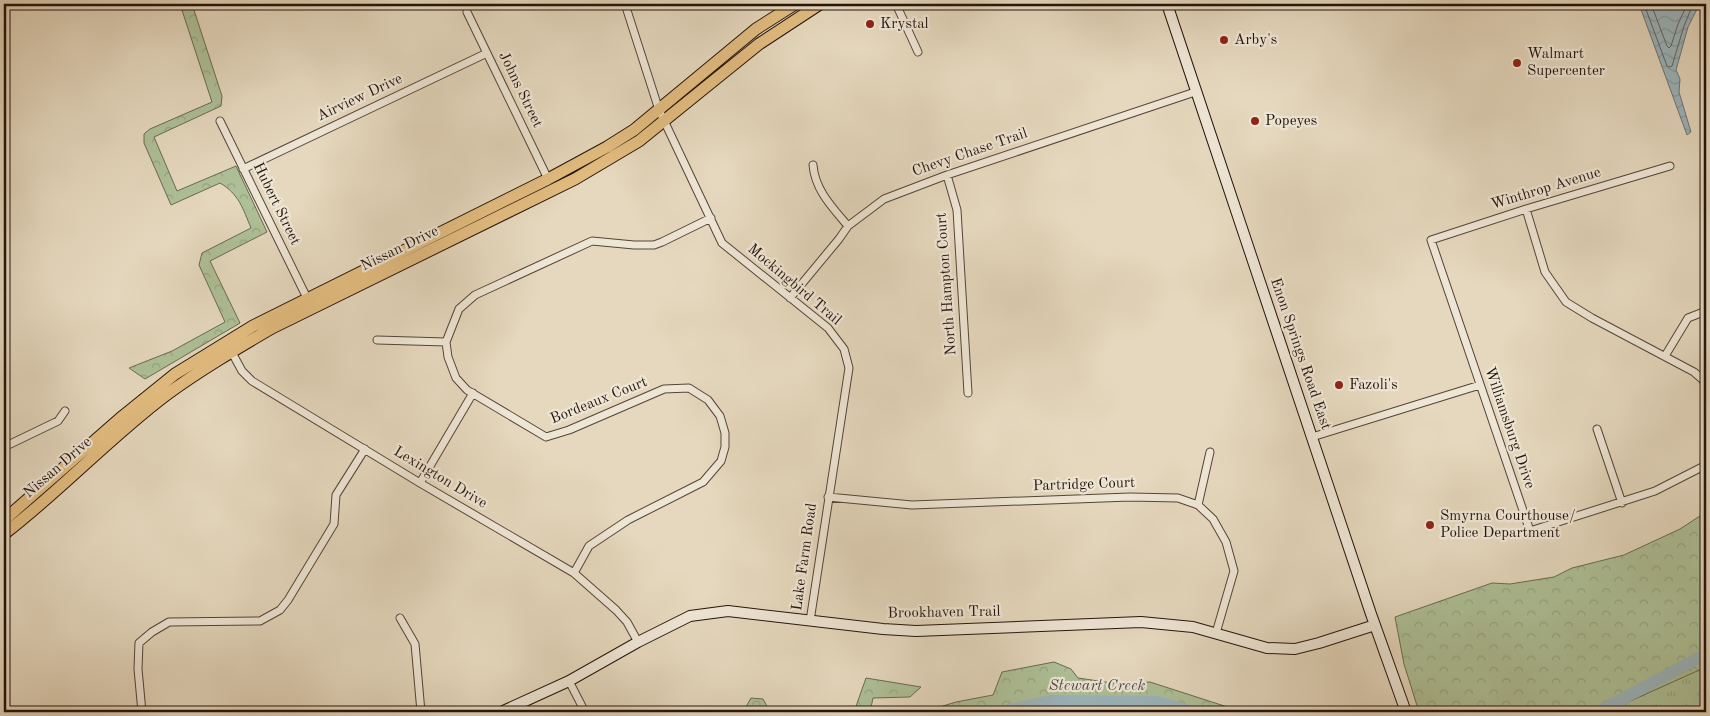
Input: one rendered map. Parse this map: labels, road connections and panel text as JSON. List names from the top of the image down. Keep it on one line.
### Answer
{"streets":{"main road":["Nissan Drive"],"street":["Johns Street","Airview Drive","Chevy Chase Trail","Winthrop Avenue","Hubert Street","North Hampton Court","Mockingbird Trail","Enon Springs Road East","Bordeaux Court","Williamsburg Drive","Lexington Drive","Partridge Court","Lake Farm Road","Brookhaven Trail"]},"crossings":[["Johns Street","Airview Drive"],["Johns Street","Nissan Drive"],["Airview Drive","Hubert Street"],["Chevy Chase Trail","North Hampton Court"],["Chevy Chase Trail","Mockingbird Trail"],["Chevy Chase Trail","Enon Springs Road East"],["Winthrop Avenue","Williamsburg Drive"],["Hubert Street","Nissan Drive"],["Nissan Drive","Mockingbird Trail"],["Nissan Drive","Lexington Drive"],["Mockingbird Trail","Partridge Court"],["Mockingbird Trail","Lake Farm Road"],["Enon Springs Road East","Brookhaven Trail"],["Bordeaux Court","Lexington Drive"],["Lexington Drive","Brookhaven Trail"],["Partridge Court","Lake Farm Road"],["Partridge Court","Brookhaven Trail"],["Lake Farm Road","Brookhaven Trail"]],"water":["Stewart Creek"],"places":["Krystal","Arby's","Walmart Supercenter","Popeyes","Fazoli's","Smyrna Courthouse/ Police Department"]}
